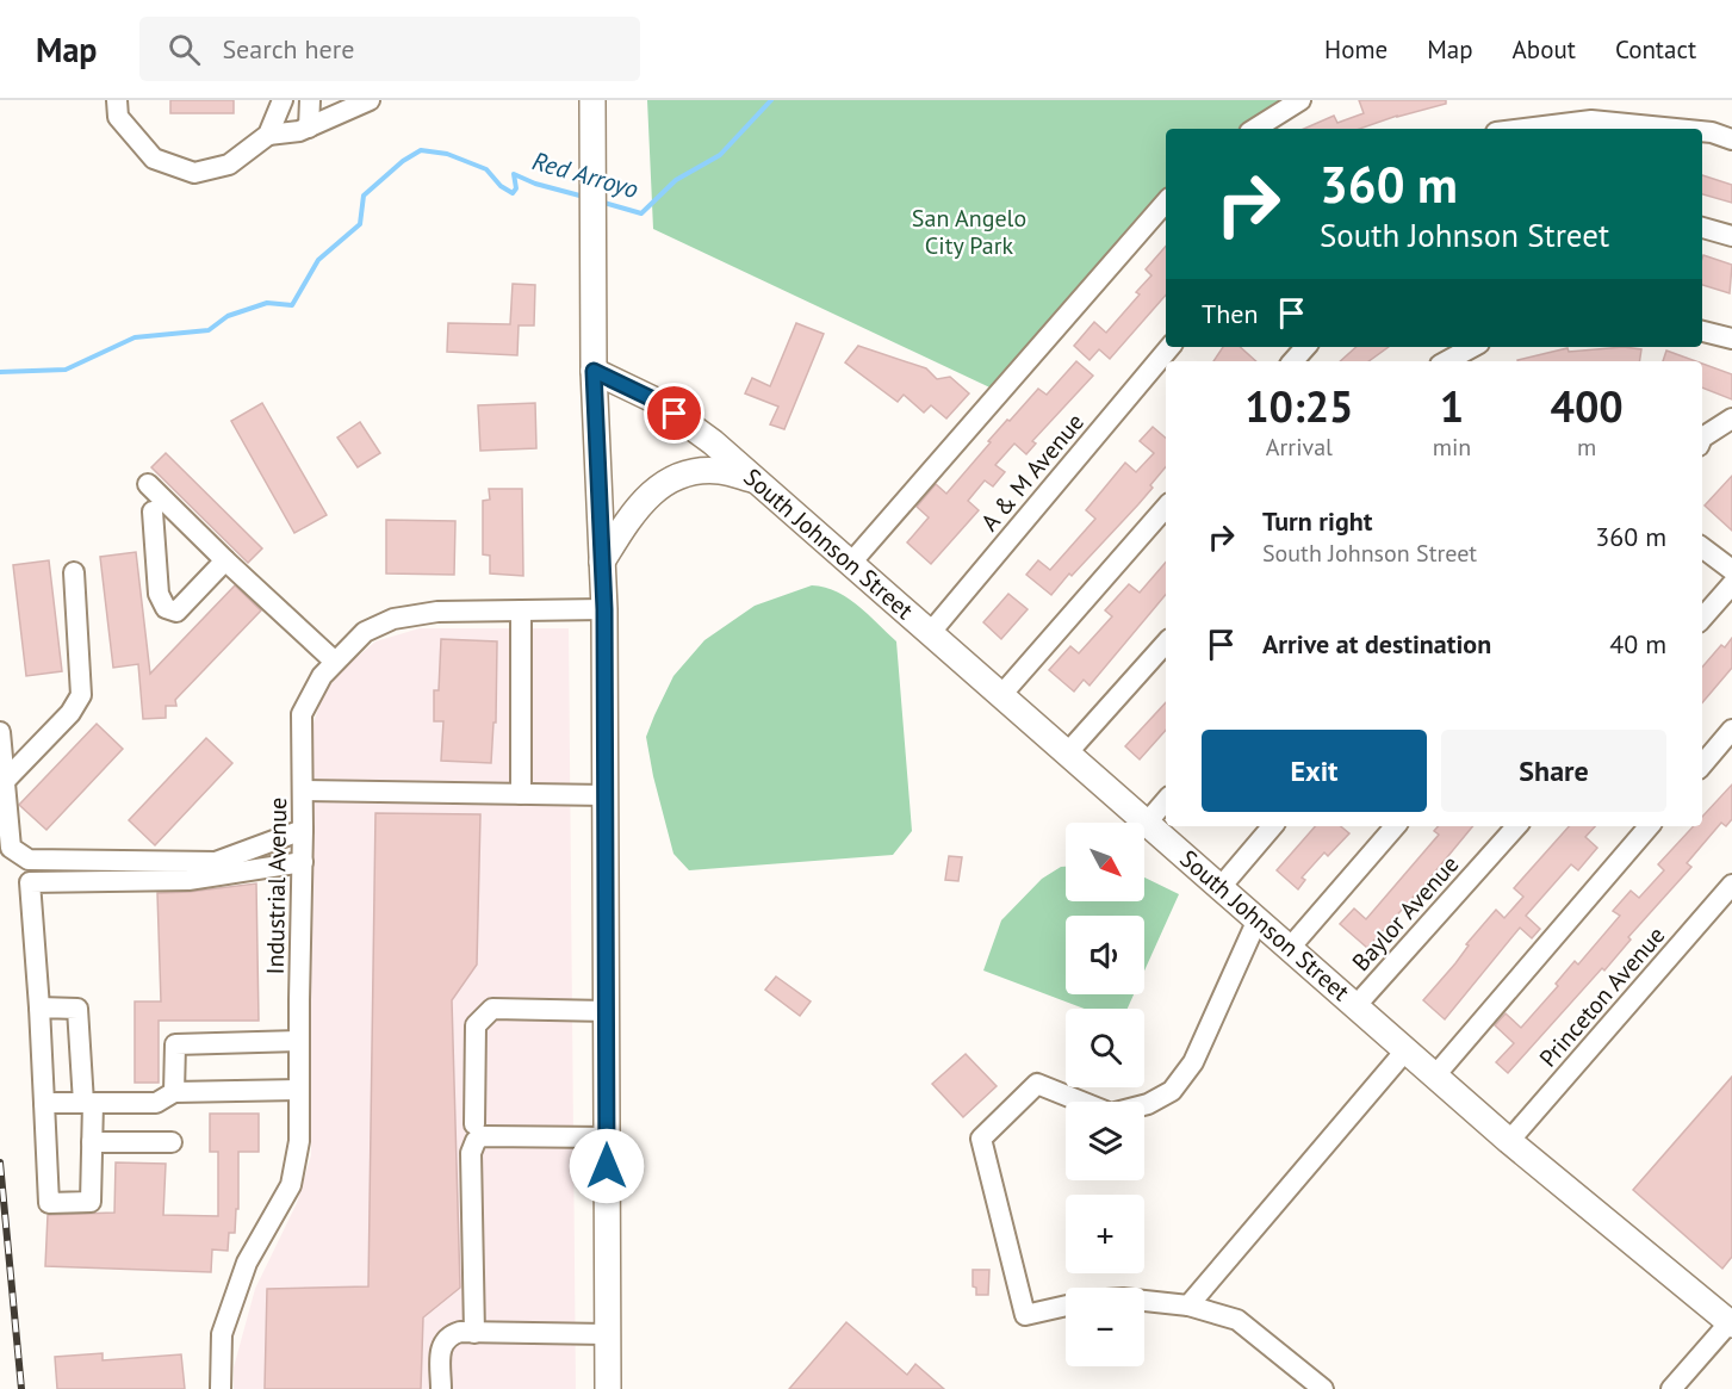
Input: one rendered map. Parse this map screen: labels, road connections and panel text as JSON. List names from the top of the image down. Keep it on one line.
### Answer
{"streets":{"main road":["South Johnson Street"],"street":["A & M Avenue","Industrial Avenue","Baylor Avenue","Princeton Avenue"]},"crossings":[["A & M Avenue","South Johnson Street"],["South Johnson Street","Baylor Avenue"],["South Johnson Street","Princeton Avenue"]],"water":["Red Arroyo"],"parks":["San Angelo City Park"],"north":"bottom right","page":{"header":"Map","search":"Search here","nav":["Home","Map","About","Contact"],"turn":["360 m","South Johnson Street"],"then":"Then","eta":["10:25","Arrival","1","min","400","m"],"list":[{"name":"Turn right","note":"South Johnson Street","value":"360 m"},{"name":"Arrive at destination","value":"40 m"}],"buttons":["Exit","Share"],"map_buttons":["+","−"]}}
